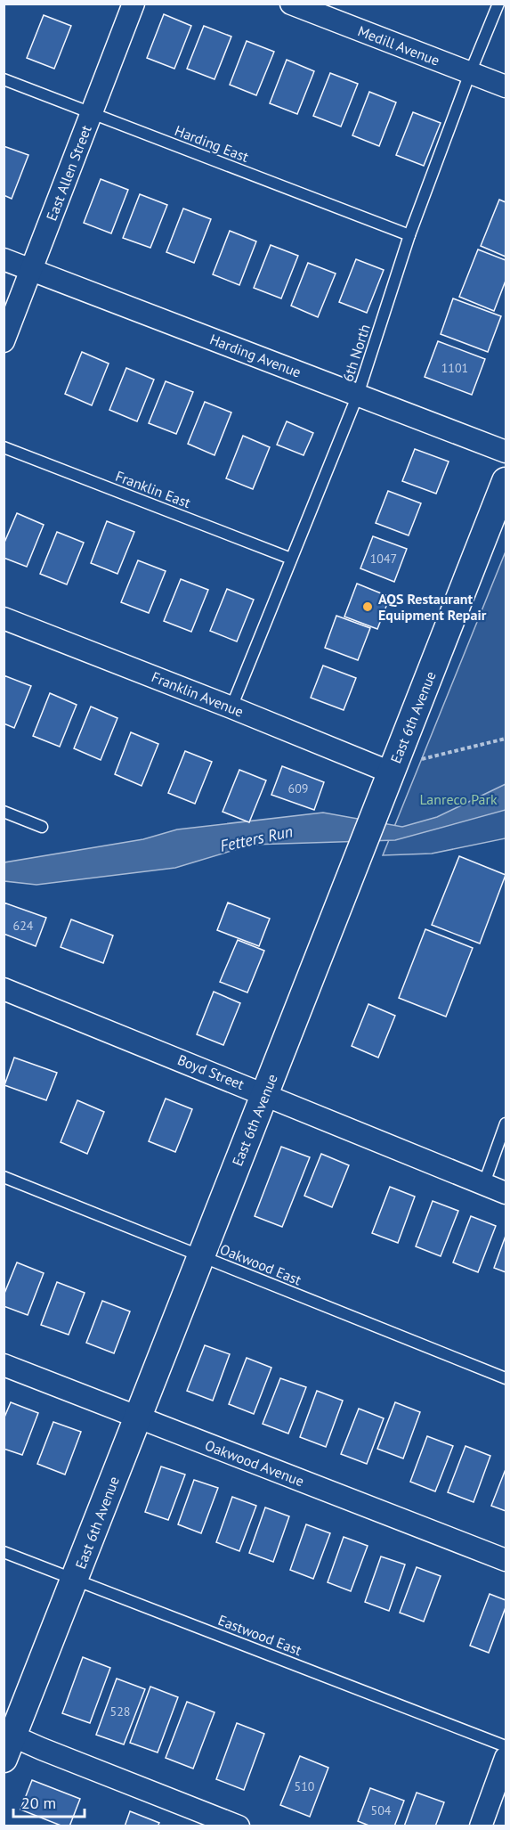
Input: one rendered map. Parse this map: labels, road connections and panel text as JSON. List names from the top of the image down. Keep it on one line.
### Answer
{"streets":{"street":["Medill Avenue","East Allen Street","Harding Avenue","Franklin Avenue","East 6th Avenue","Boyd Street","Oakwood Avenue"],"lane":["Harding East","6th North","Franklin East","Oakwood East","Eastwood East"]},"crossings":[["Medill Avenue","6th North"],["Harding East","East Allen Street"],["Harding East","6th North"],["East Allen Street","Harding Avenue"],["6th North","Harding Avenue"],["6th North","Franklin East"],["6th North","Franklin Avenue"],["Franklin Avenue","East 6th Avenue"],["East 6th Avenue","Boyd Street"],["East 6th Avenue","Oakwood East"],["East 6th Avenue","Oakwood Avenue"],["East 6th Avenue","Eastwood East"]],"water":["Fetters Run"],"parks":["Lanreco Park"],"places":["AQS Restaurant Equipment Repair"],"house_numbers":["1101","1047","609","624","528","510","504"],"scale_bar":"20 m"}
